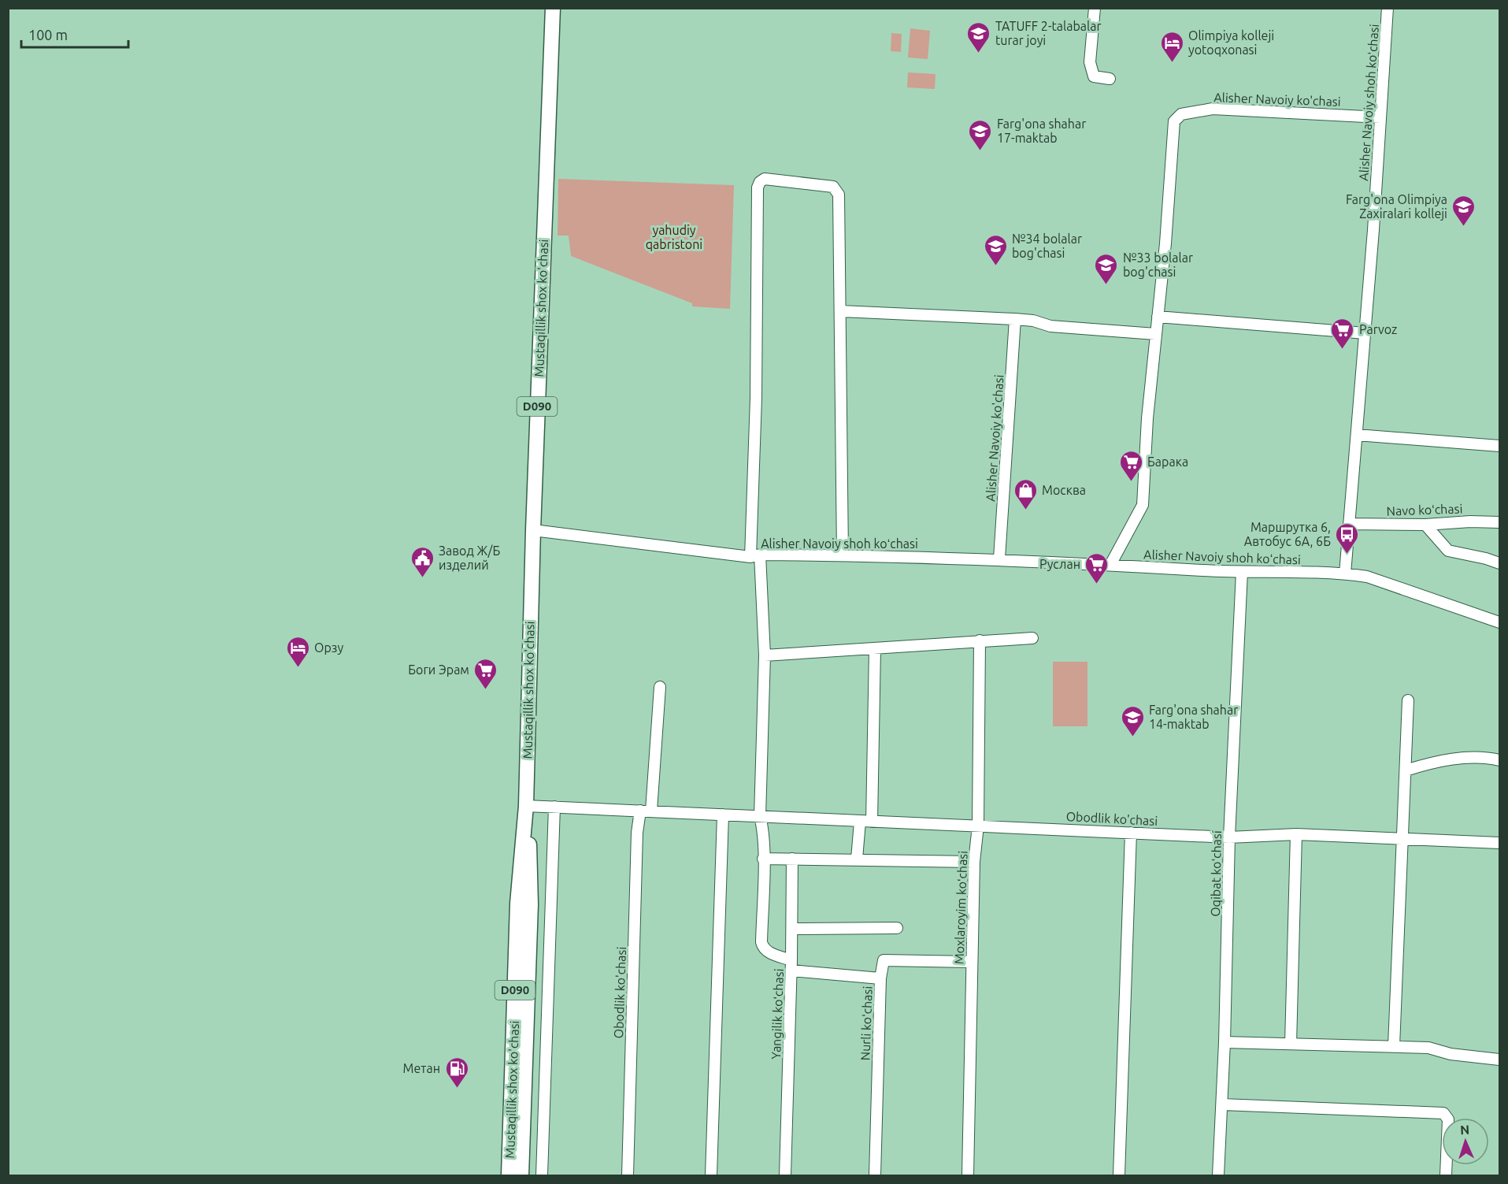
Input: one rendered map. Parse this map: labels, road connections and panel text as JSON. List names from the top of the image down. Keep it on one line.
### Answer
{"streets":{"main road":["Mustaqillik shox ko'chasi","D090"],"street":["Alisher Navoiy ko'chasi","Alisher Navoiy shoh koʻchasi","Navo koʻchasi","Obodlik ko'chasi","Oqibat koʻchasi","Moxlaroyim koʻchasi","Yangilik koʻchasi","Nurli koʻchasi"]},"crossings":[["Alisher Navoiy ko'chasi","Alisher Navoiy shoh koʻchasi"],["Alisher Navoiy shoh koʻchasi","Mustaqillik shox ko'chasi"],["Alisher Navoiy shoh koʻchasi","Navo koʻchasi"],["Alisher Navoiy shoh koʻchasi","Oqibat koʻchasi"],["Alisher Navoiy shoh koʻchasi","Yangilik koʻchasi"],["Mustaqillik shox ko'chasi","Obodlik ko'chasi"],["Obodlik ko'chasi","Oqibat koʻchasi"],["Obodlik ko'chasi","Moxlaroyim koʻchasi"],["Obodlik ko'chasi","Yangilik koʻchasi"],["Moxlaroyim koʻchasi","Nurli koʻchasi"]],"parks":["yahudiy qabristoni"],"places":{"school or university":["TATUFF 2-talabalar turar joyi","Farg'ona shahar 17-maktab","Farg'ona Olimpiya Zaxiralari kolleji","№34 bolalar bog'chasi","№33 bolalar bog'chasi","Farg'ona shahar 14-maktab"],"hotel":["Olimpiya kolleji yotoqxonasi","Орзу"],"supermarket":["Parvoz","Барака","Руслан","Боги Эрам"],"shop":["Москва"],"bus stop":["Маршрутка 6, Автобус 6А, 6Б"],"public building":["Завод Ж/Б изделий"],"fuel station":["Метан"]},"scale_bar":"100 m","north":"top"}
